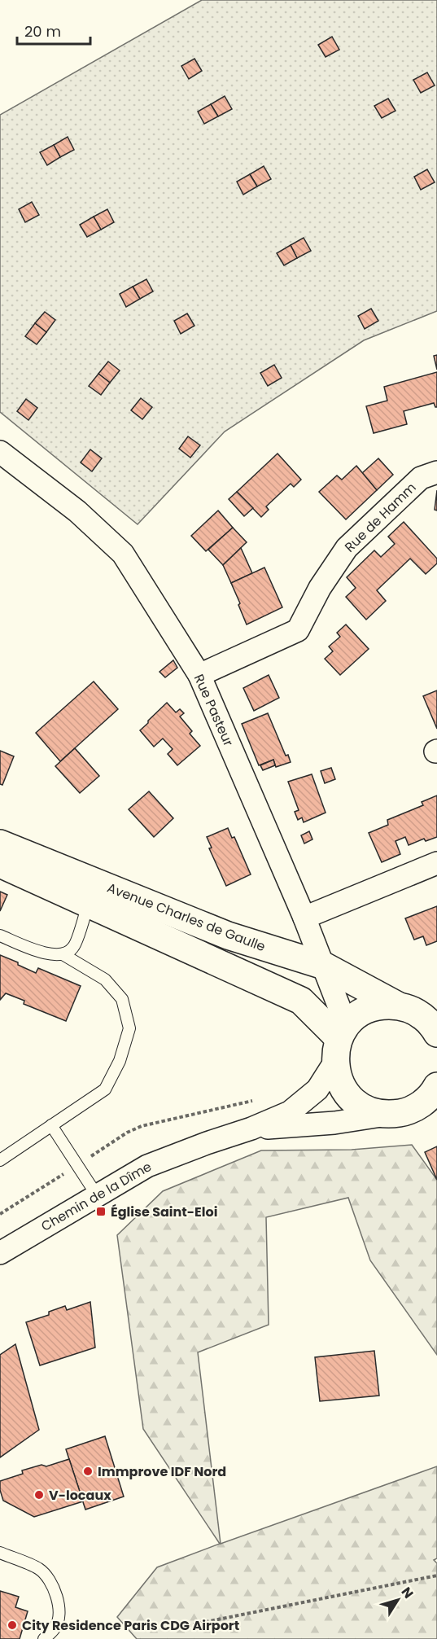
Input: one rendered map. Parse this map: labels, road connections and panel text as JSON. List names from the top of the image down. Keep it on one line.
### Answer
{"streets":{"street":["Rue de Hamm","Rue Pasteur","Avenue Charles de Gaulle","Chemin de la Dîme"]},"crossings":[["Rue de Hamm","Rue Pasteur"],["Rue Pasteur","Avenue Charles de Gaulle"],["Rue Pasteur","Chemin de la Dîme"],["Avenue Charles de Gaulle","Chemin de la Dîme"]],"places":{"transit":["Église Saint-Eloi"],"other":["Immprove IDF Nord","V-locaux","City Residence Paris CDG Airport"]},"scale_bar":"20 m","north":"top right"}
